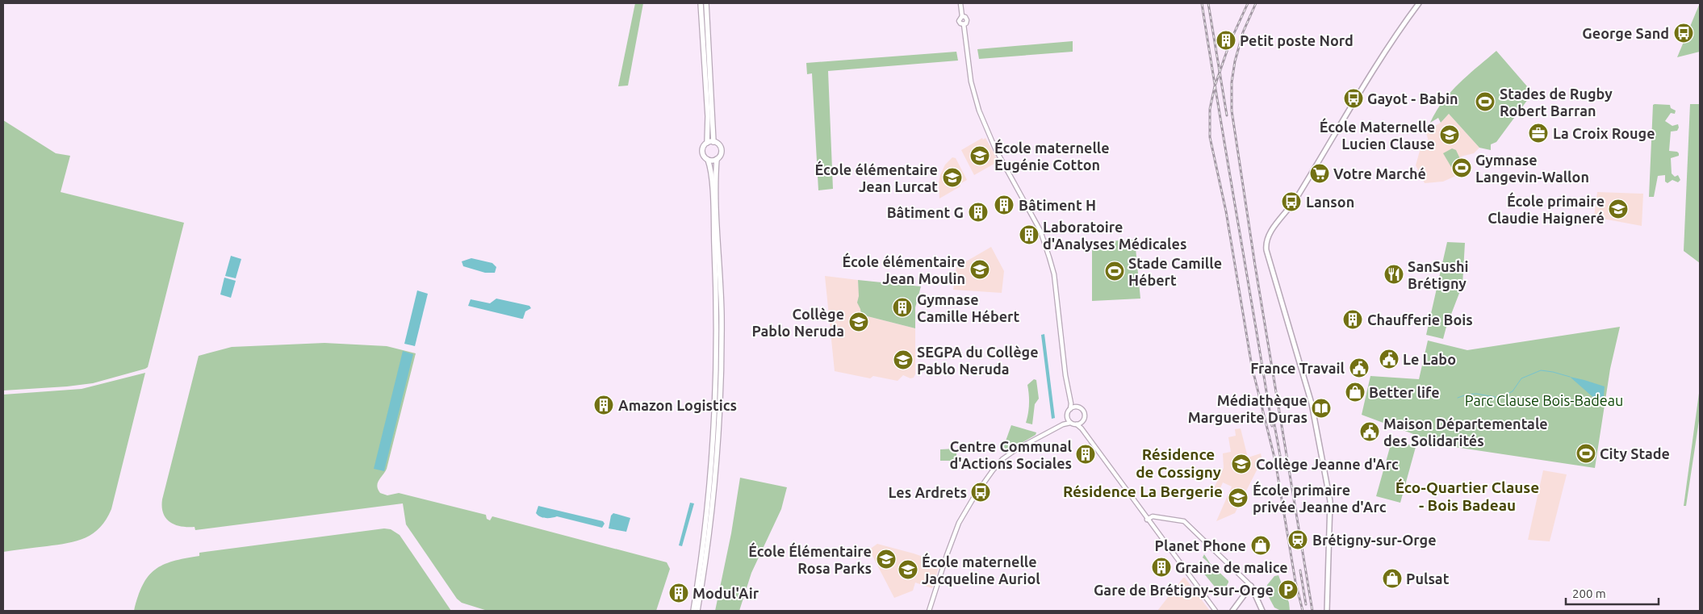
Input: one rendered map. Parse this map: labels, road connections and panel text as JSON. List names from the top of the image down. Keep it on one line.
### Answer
{"districts":["Résidence de Cossigny","Éco-Quartier Clause - Bois Badeau","Résidence La Bergerie"],"parks":["Parc Clause Bois-Badeau"],"places":{"bus stop":["George Sand","Gayot - Babin","Lanson","Les Ardrets"],"building":["Petit poste Nord","Bâtiment H","Bâtiment G","Laboratoire d'Analyses Médicales","Gymnase Camille Hébert","Chaufferie Bois","Amazon Logistics","Centre Communal d'Actions Sociales","Graine de malice","Modul'Air"],"sports":["Stades de Rugby Robert Barran","Gymnase Langevin-Wallon","Stade Camille Hébert","City Stade"],"office":["La Croix Rouge"],"school or university":["École Maternelle Lucien Clause","École maternelle Eugénie Cotton","École élémentaire Jean Lurcat","École primaire Claudie Haigneré","École élémentaire Jean Moulin","Collège Pablo Neruda","SEGPA du Collège Pablo Neruda","Collège Jeanne d'Arc","École primaire privée Jeanne d'Arc","École Élémentaire Rosa Parks","École maternelle Jacqueline Auriol"],"supermarket":["Votre Marché"],"restaurant":["SanSushi Brétigny"],"public building":["Le Labo","France Travail","Maison Départementale des Solidarités"],"shop":["Better life","Planet Phone","Pulsat"],"library":["Médiathèque Marguerite Duras"],"station":["Brétigny-sur-Orge"],"parking":["Gare de Brétigny-sur-Orge"]},"scale_bar":"200 m"}
